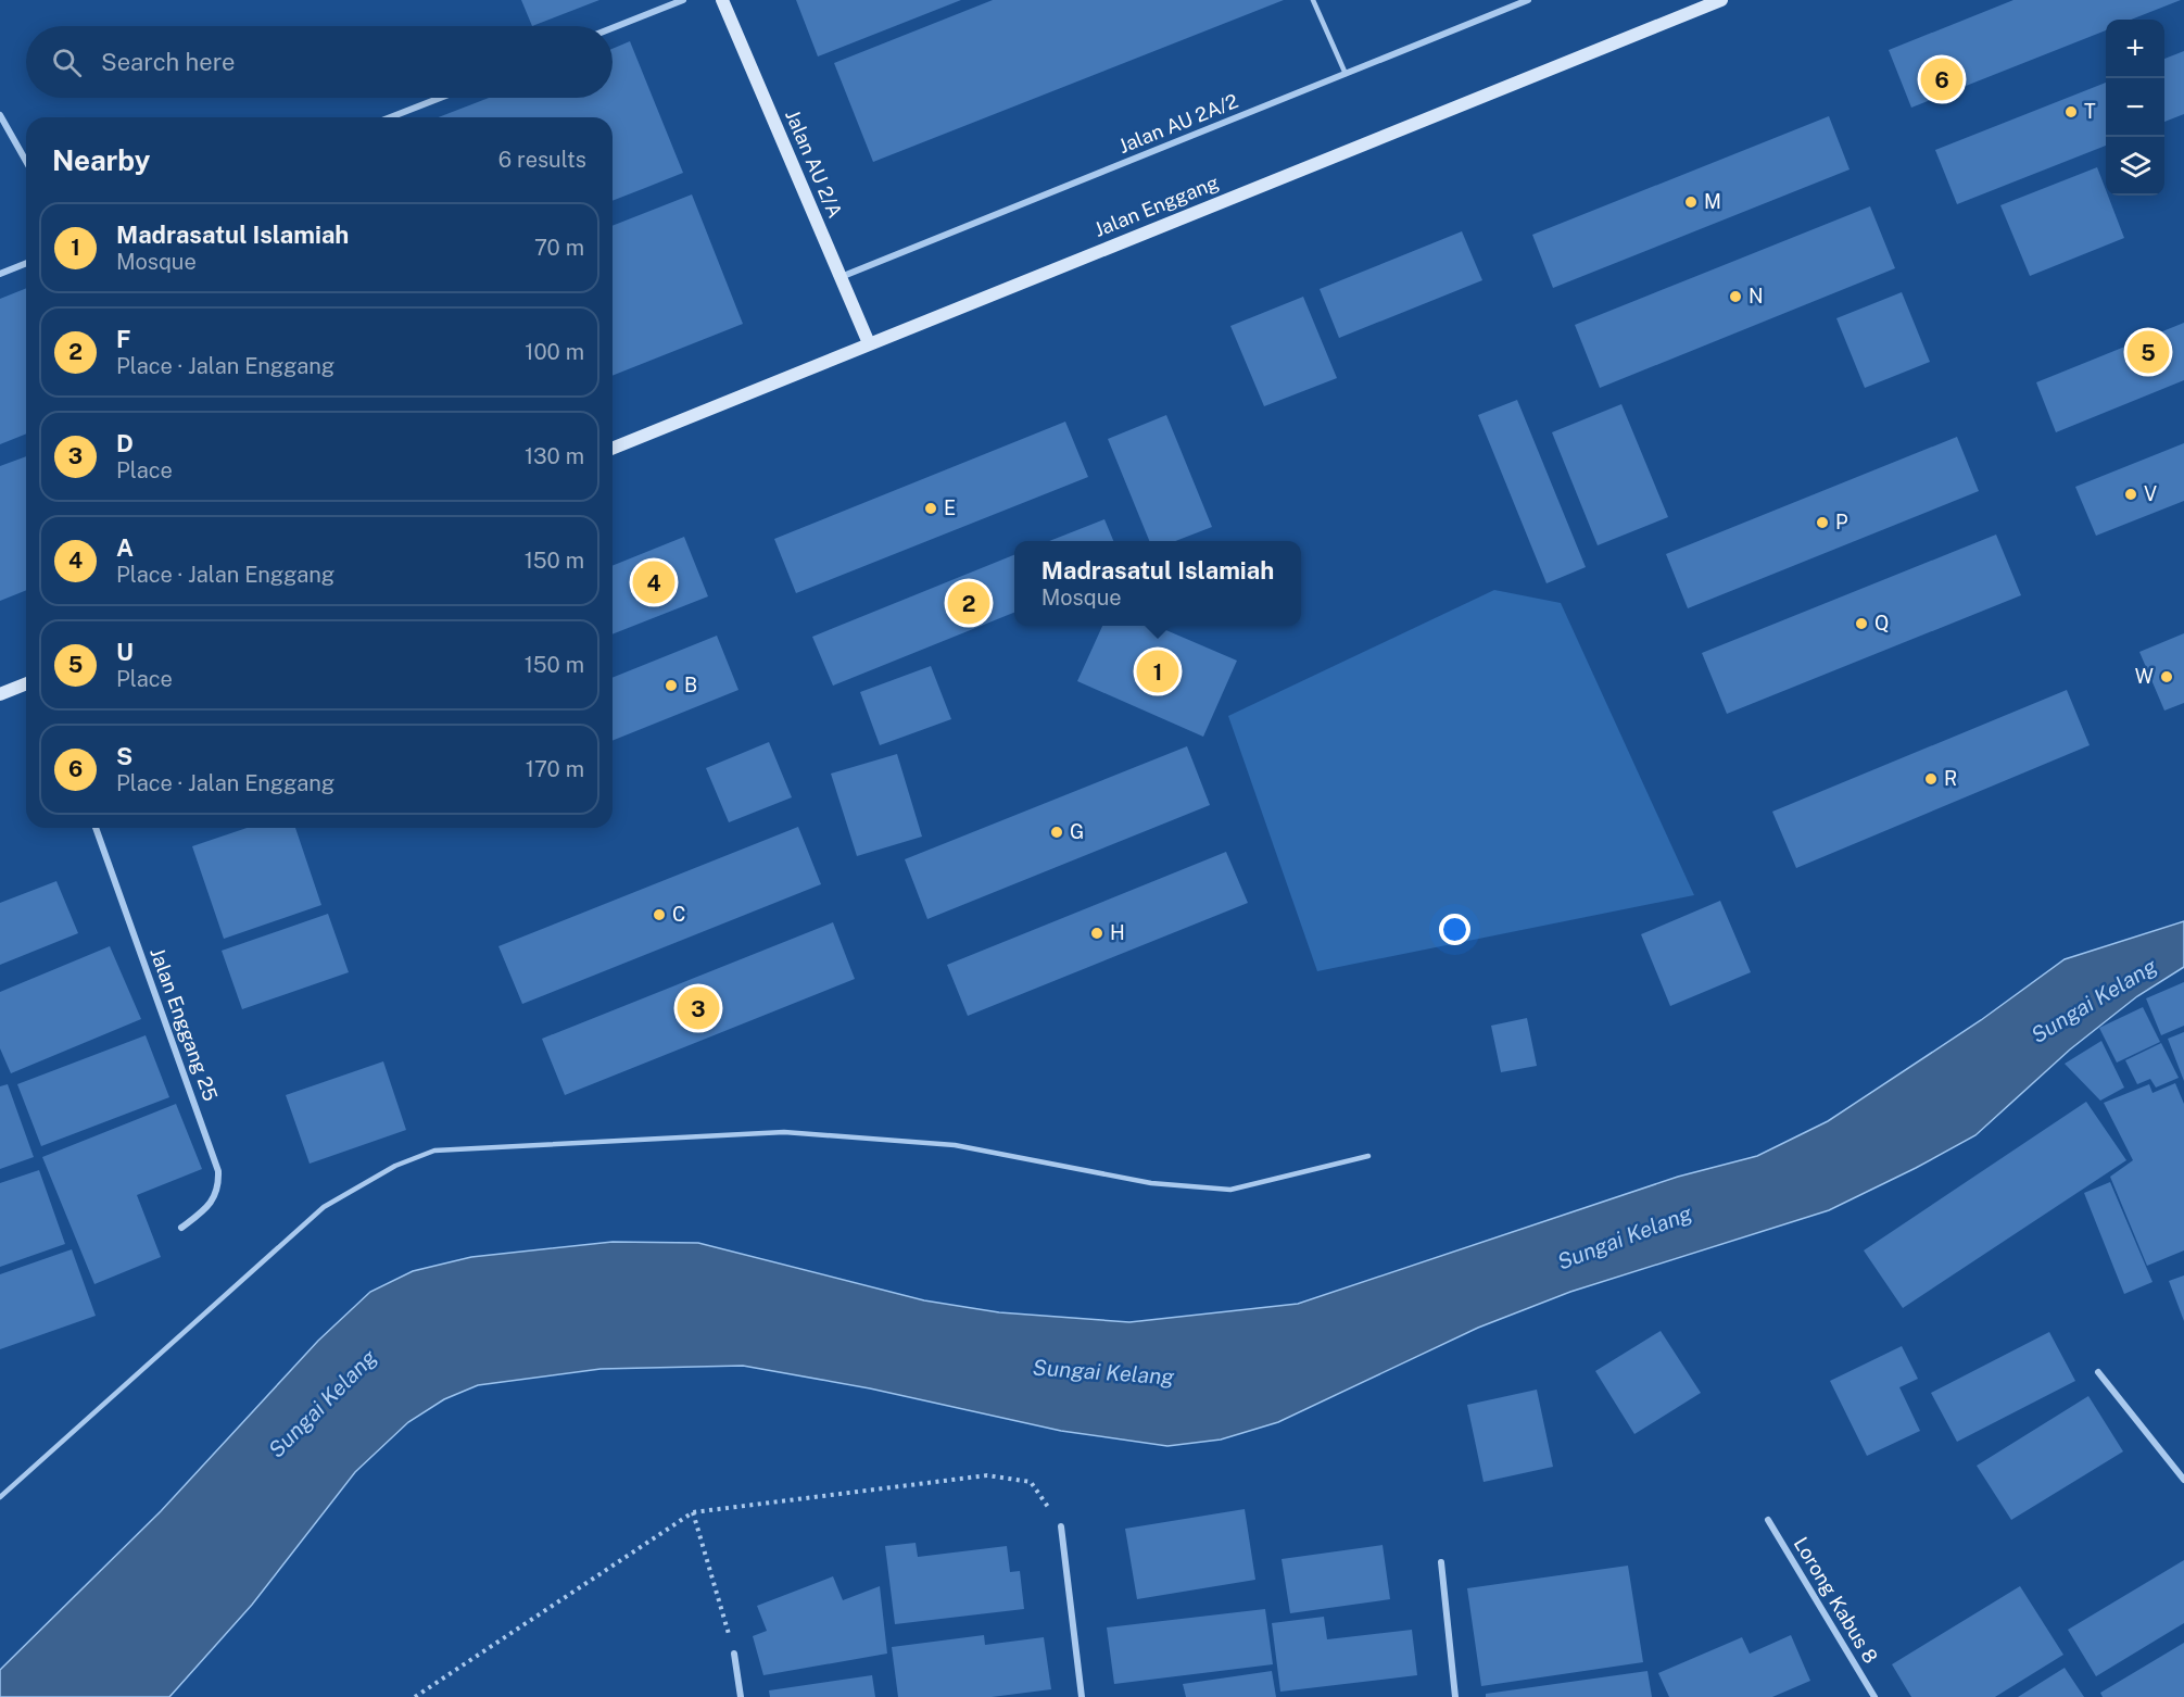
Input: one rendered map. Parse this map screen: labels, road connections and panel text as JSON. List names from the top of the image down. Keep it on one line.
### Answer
{"streets":{"main road":["Jalan AU 2/A","Jalan Enggang"],"street":["Jalan AU 2A/2","Jalan Enggang 25","Lorong Kabus 8"]},"crossings":[["Jalan AU 2A/2","Jalan AU 2/A"],["Jalan AU 2/A","Jalan Enggang"]],"water":["Sungai Kelang"],"places":["T","M","N","V","E","P","Q","W","B","R","G","C","H"],"page":{"map_buttons":["+","−"],"search":"Search here","pins":["6","5","4","2","1","3"],"heading":["Nearby","6 results"],"list":[{"mark":"1","name":"Madrasatul Islamiah","note":"Mosque","value":"70 m"},{"mark":"2","name":"F","note":"Place · Jalan Enggang","value":"100 m"},{"mark":"3","name":"D","note":"Place","value":"130 m"},{"mark":"4","name":"A","note":"Place · Jalan Enggang","value":"150 m"},{"mark":"5","name":"U","note":"Place","value":"150 m"},{"mark":"6","name":"S","note":"Place · Jalan Enggang","value":"170 m"}],"popup":["Madrasatul Islamiah","Mosque"]}}
